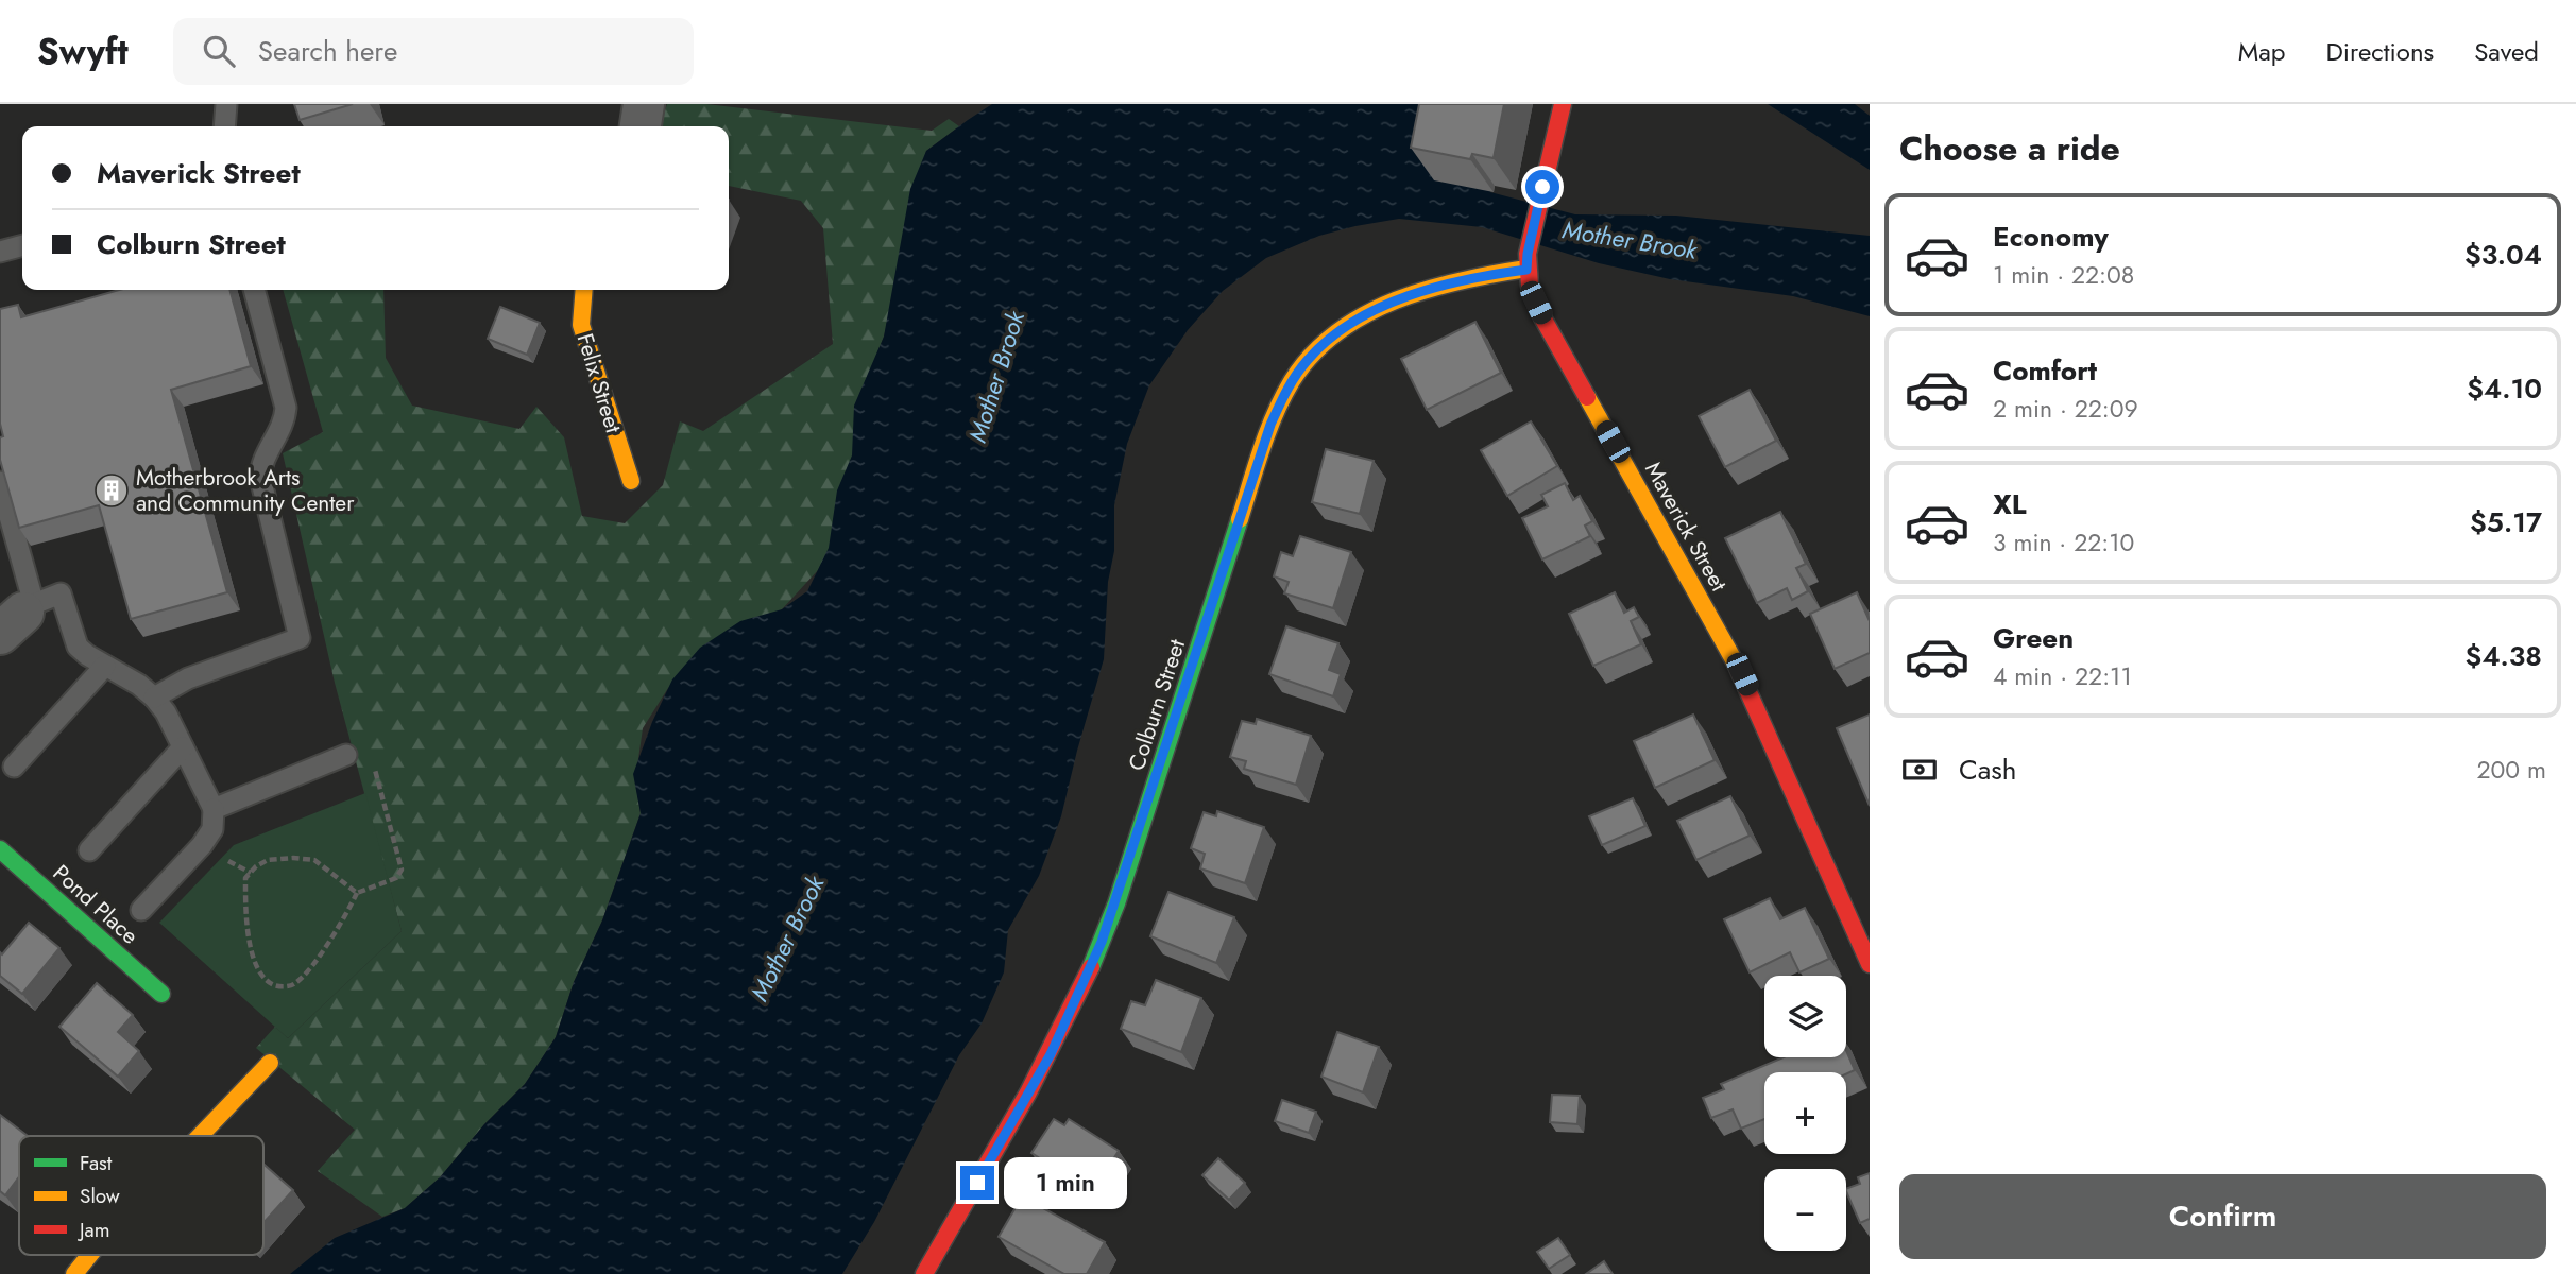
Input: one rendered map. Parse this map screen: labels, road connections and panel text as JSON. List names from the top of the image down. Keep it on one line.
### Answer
{"streets":{"street":["Felix Street","Maverick Street","Colburn Street","Pond Place"]},"crossings":[["Maverick Street","Colburn Street"]],"water":["Mother Brook"],"places":{"building":["Motherbrook Arts and Community Center"]},"legend":["Fast","Slow","Jam"],"page":{"header":"Swyft","search":"Search here","nav":["Map","Directions","Saved"],"heading":"Choose a ride","banner":["Maverick Street","Colburn Street"],"list":[{"name":"Economy","note":"1 min · 22:08","value":"$3.04"},{"name":"Comfort","note":"2 min · 22:09","value":"$4.10"},{"name":"XL","note":"3 min · 22:10","value":"$5.17"},{"name":"Green","note":"4 min · 22:11","value":"$4.38"}],"pay":["Cash","200 m"],"map_buttons":["+","−"],"bubble":"1 min","buttons":"Confirm"}}
